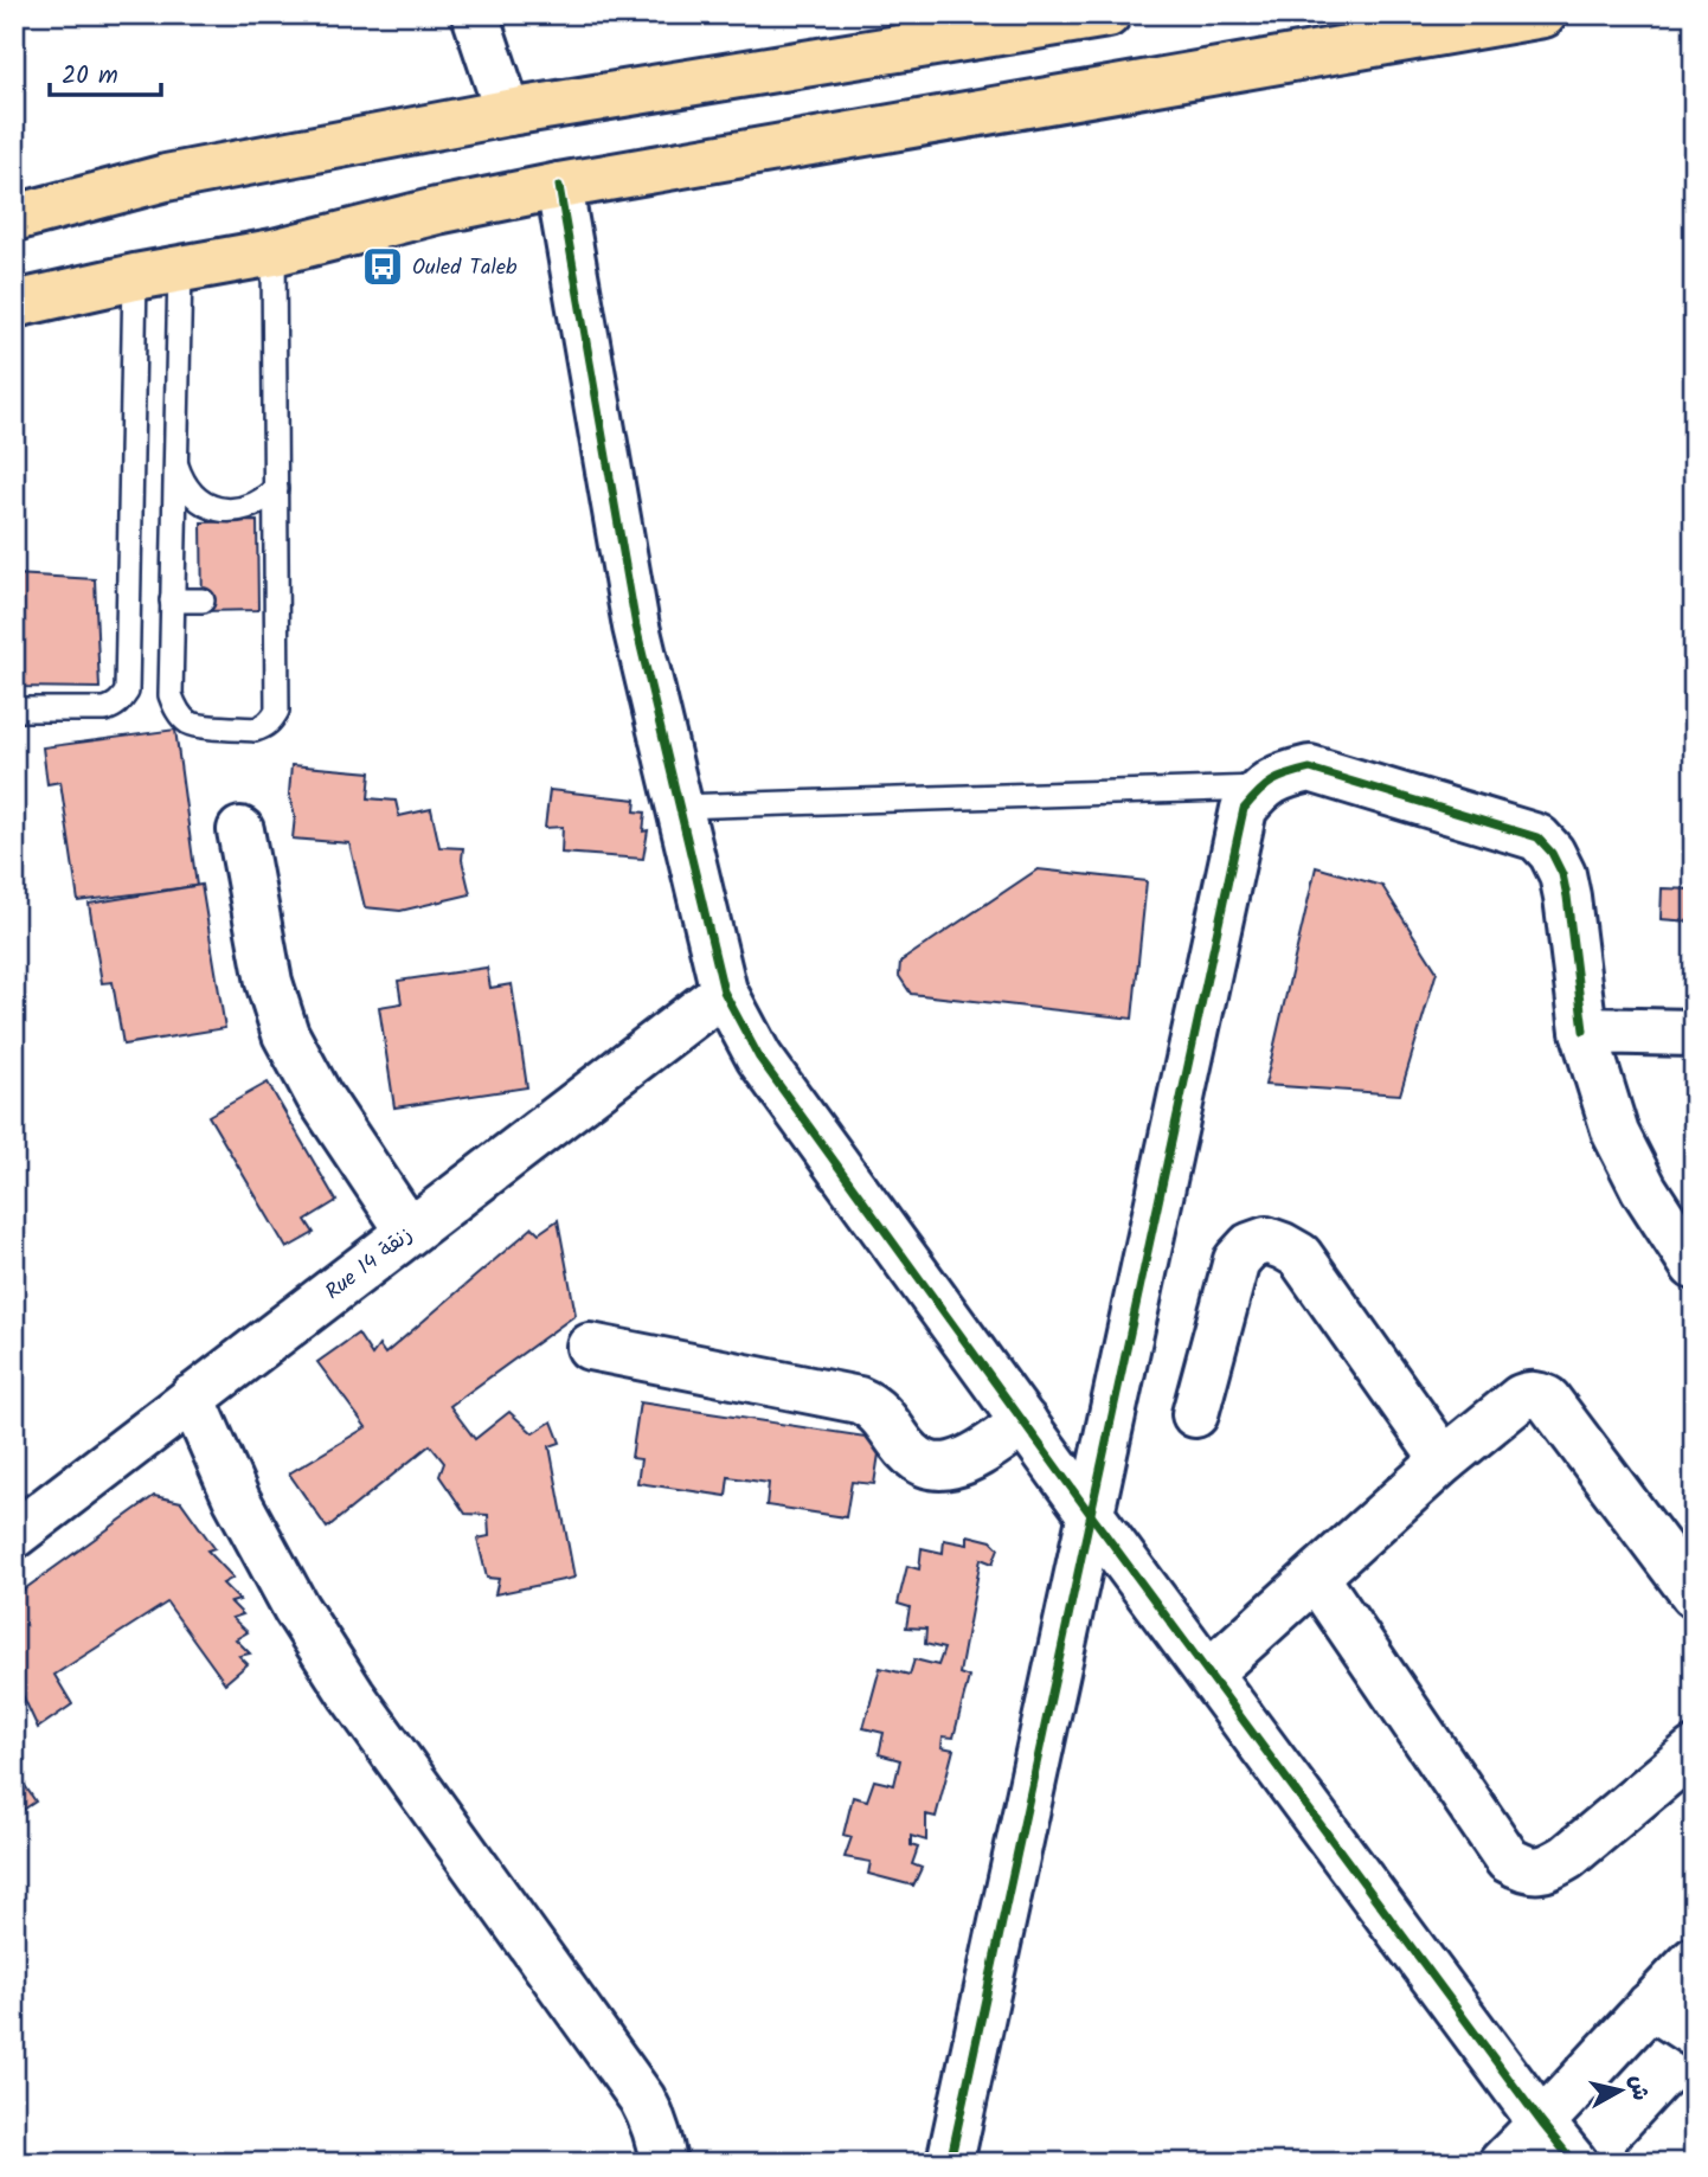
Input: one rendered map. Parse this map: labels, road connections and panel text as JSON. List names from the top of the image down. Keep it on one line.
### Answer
{"streets":{"street":["Rue 14 زنقة"]},"places":{"bus stop":["Ouled Taleb"]},"scale_bar":"20 m","north":"right"}
